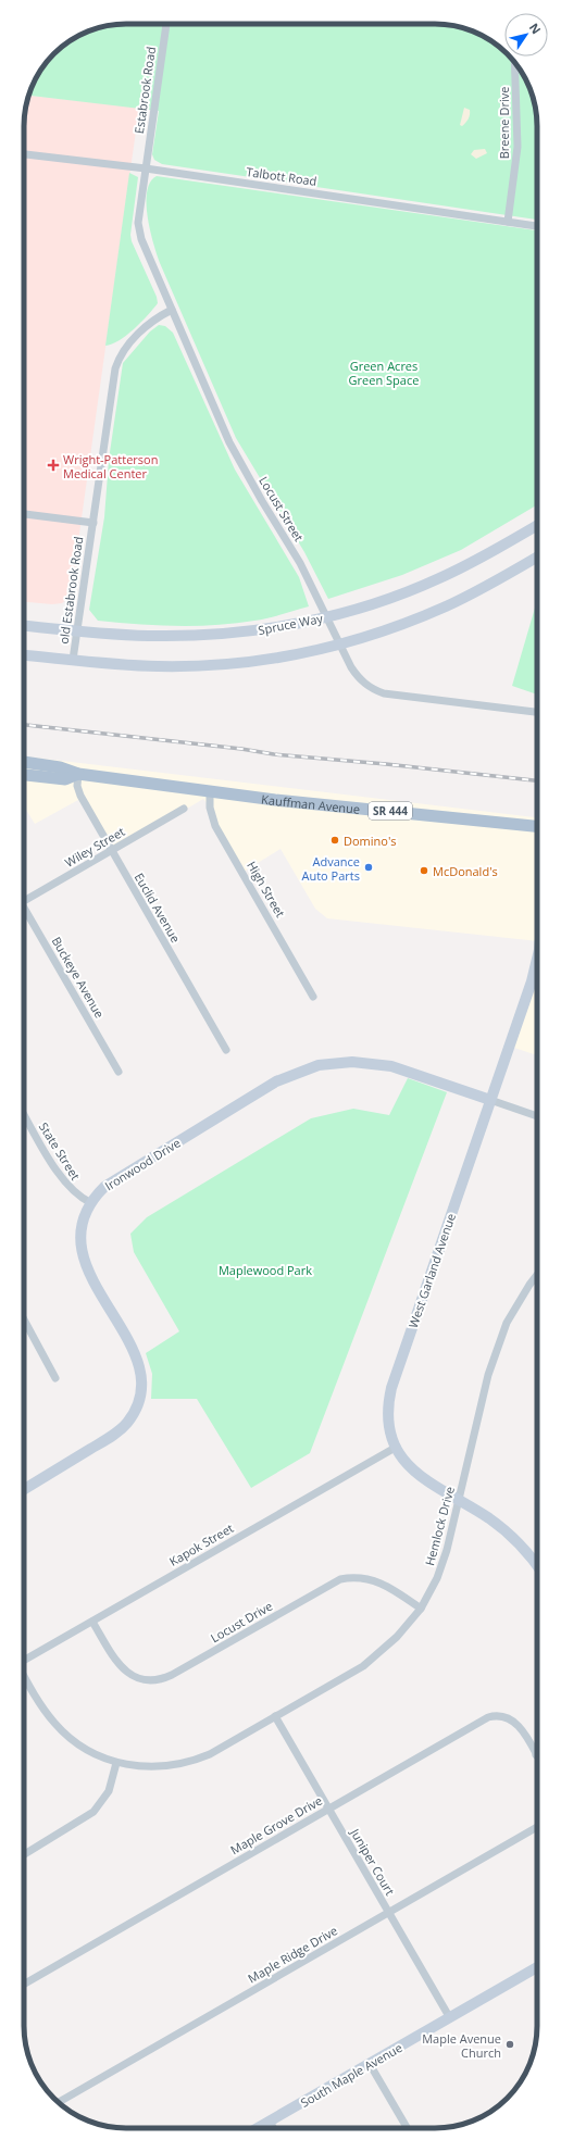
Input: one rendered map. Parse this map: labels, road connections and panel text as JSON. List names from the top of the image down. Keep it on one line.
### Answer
{"streets":{"main road":["Kauffman Avenue","SR 444"],"street":["Estabrook Road","Breene Drive","Talbott Road","Locust Street","old Estabrook Road","Spruce Way","Wiley Street","High Street","Euclid Avenue","Buckeye Avenue","State Street","Ironwood Drive","West Garland Avenue","Hemlock Drive","Kapok Street","Locust Drive","Maple Grove Drive","Juniper Court","Maple Ridge Drive","South Maple Avenue"]},"crossings":[["Estabrook Road","Talbott Road"],["Estabrook Road","Locust Street"],["Breene Drive","Talbott Road"],["Talbott Road","Locust Street"],["Locust Street","Spruce Way"],["old Estabrook Road","Spruce Way"],["Kauffman Avenue","High Street"],["Kauffman Avenue","Euclid Avenue"],["Wiley Street","Euclid Avenue"],["State Street","Ironwood Drive"],["Ironwood Drive","West Garland Avenue"],["West Garland Avenue","Hemlock Drive"],["West Garland Avenue","Kapok Street"],["Hemlock Drive","Locust Drive"],["Hemlock Drive","Juniper Court"],["Kapok Street","Locust Drive"],["Maple Grove Drive","Juniper Court"],["Juniper Court","Maple Ridge Drive"],["Juniper Court","South Maple Avenue"]],"parks":["Green Acres Green Space","Maplewood Park"],"places":{"health":["Wright-Patterson Medical Center"],"other":["Domino's","Advance Auto Parts","McDonald's","Maple Avenue Church"]},"north":"top right"}
